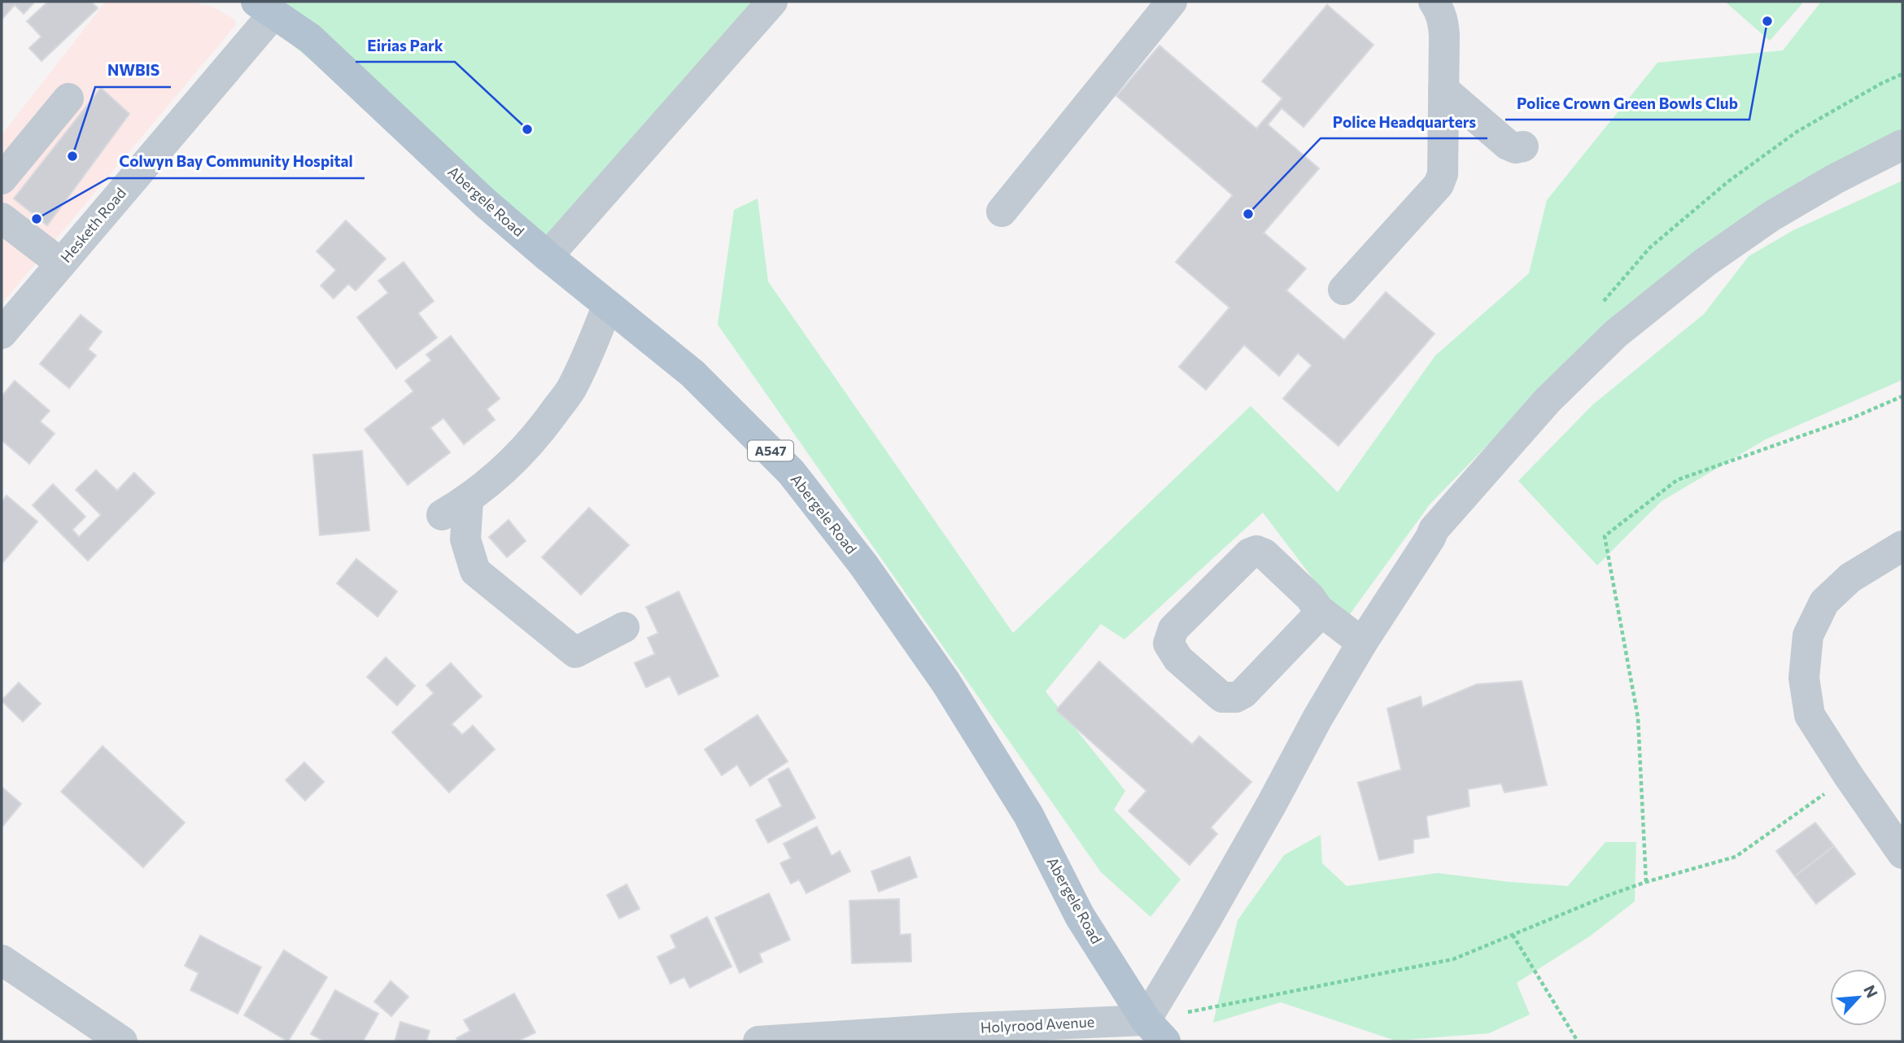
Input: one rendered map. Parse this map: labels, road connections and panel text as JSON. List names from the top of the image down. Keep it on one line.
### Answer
{"streets":{"main road":["Abergele Road","A547"],"street":["Hesketh Road","Holyrood Avenue"]},"crossings":[["Abergele Road","Hesketh Road"],["Abergele Road","Holyrood Avenue"]],"places":["Police Crown Green Bowls Club","Eirias Park","NWBIS","Police Headquarters","Colwyn Bay Community Hospital"],"north":"top right"}
